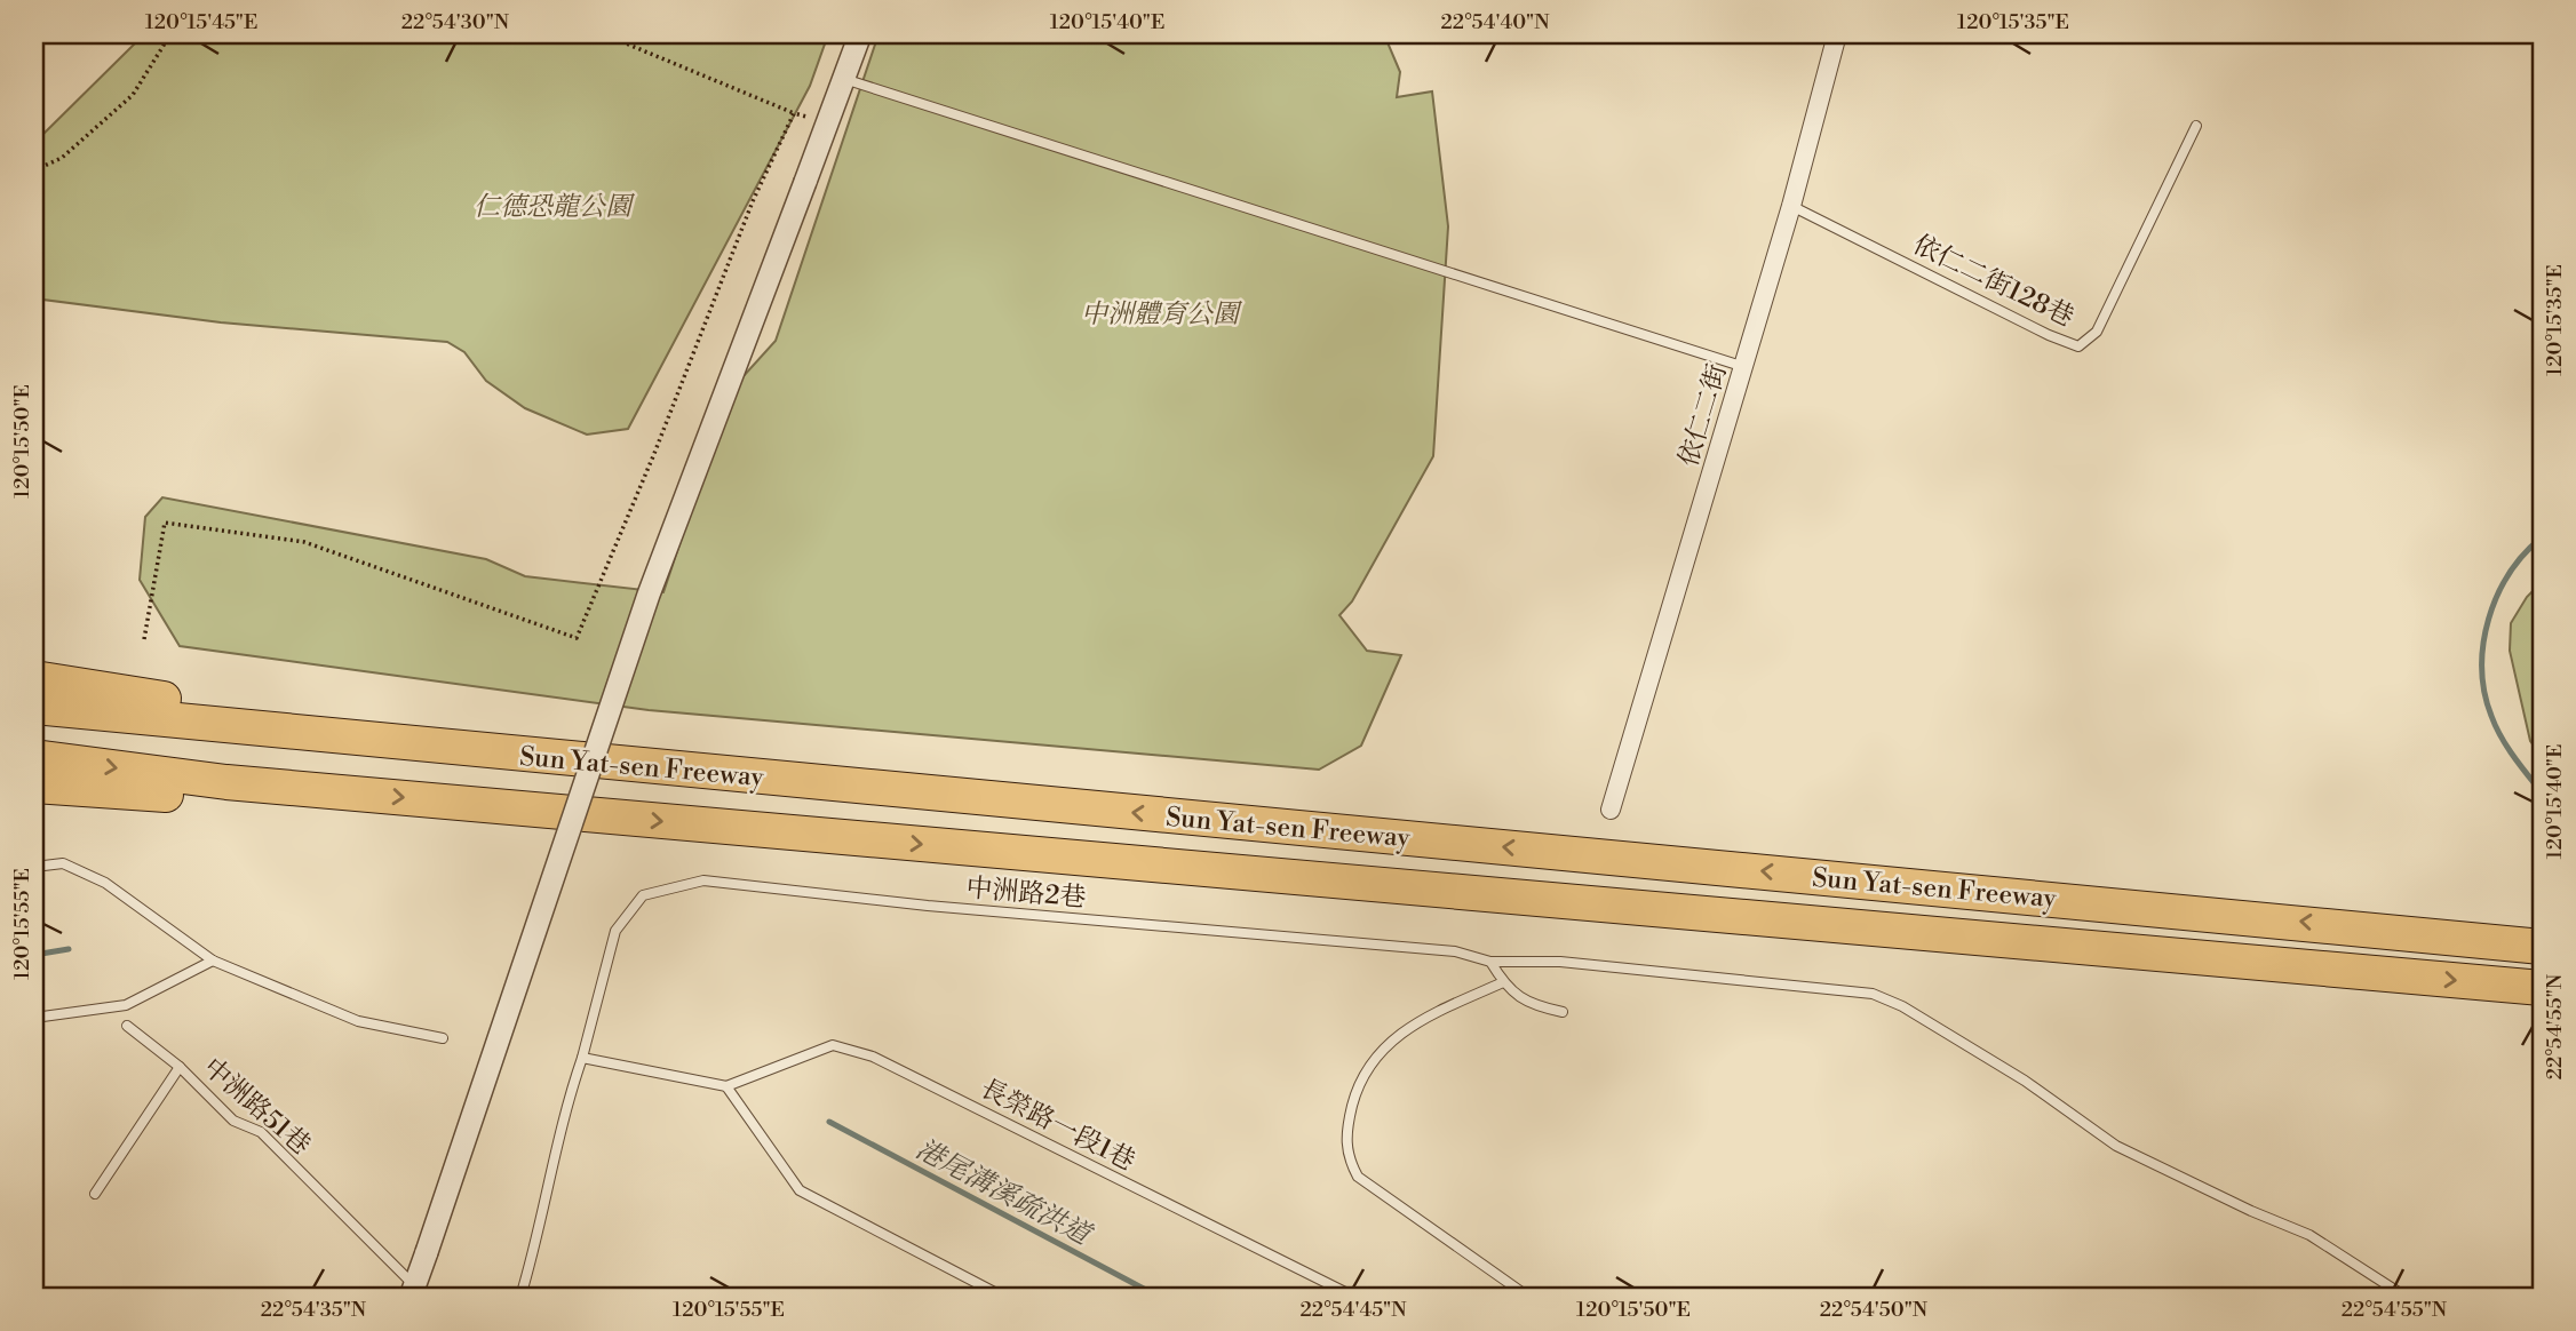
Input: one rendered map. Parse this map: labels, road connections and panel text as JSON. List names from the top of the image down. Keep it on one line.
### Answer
{"streets":{"highway":["Sun Yat-sen Freeway"],"street":["依仁二街"],"lane":["依仁二街128巷","中洲路2巷","中洲路51巷","長榮路一段1巷"]},"crossings":[["依仁二街128巷","依仁二街"]],"water":["港尾溝溪疏洪道"],"parks":["仁德恐龍公園","中洲體育公園"],"coordinates":["120°15'45\"E","22°54'30\"N","120°15'40\"E","22°54'40\"N","120°15'35\"E","120°15'50\"E","120°15'55\"E","22°54'55\"N","22°54'35\"N","22°54'45\"N","22°54'50\"N"]}
